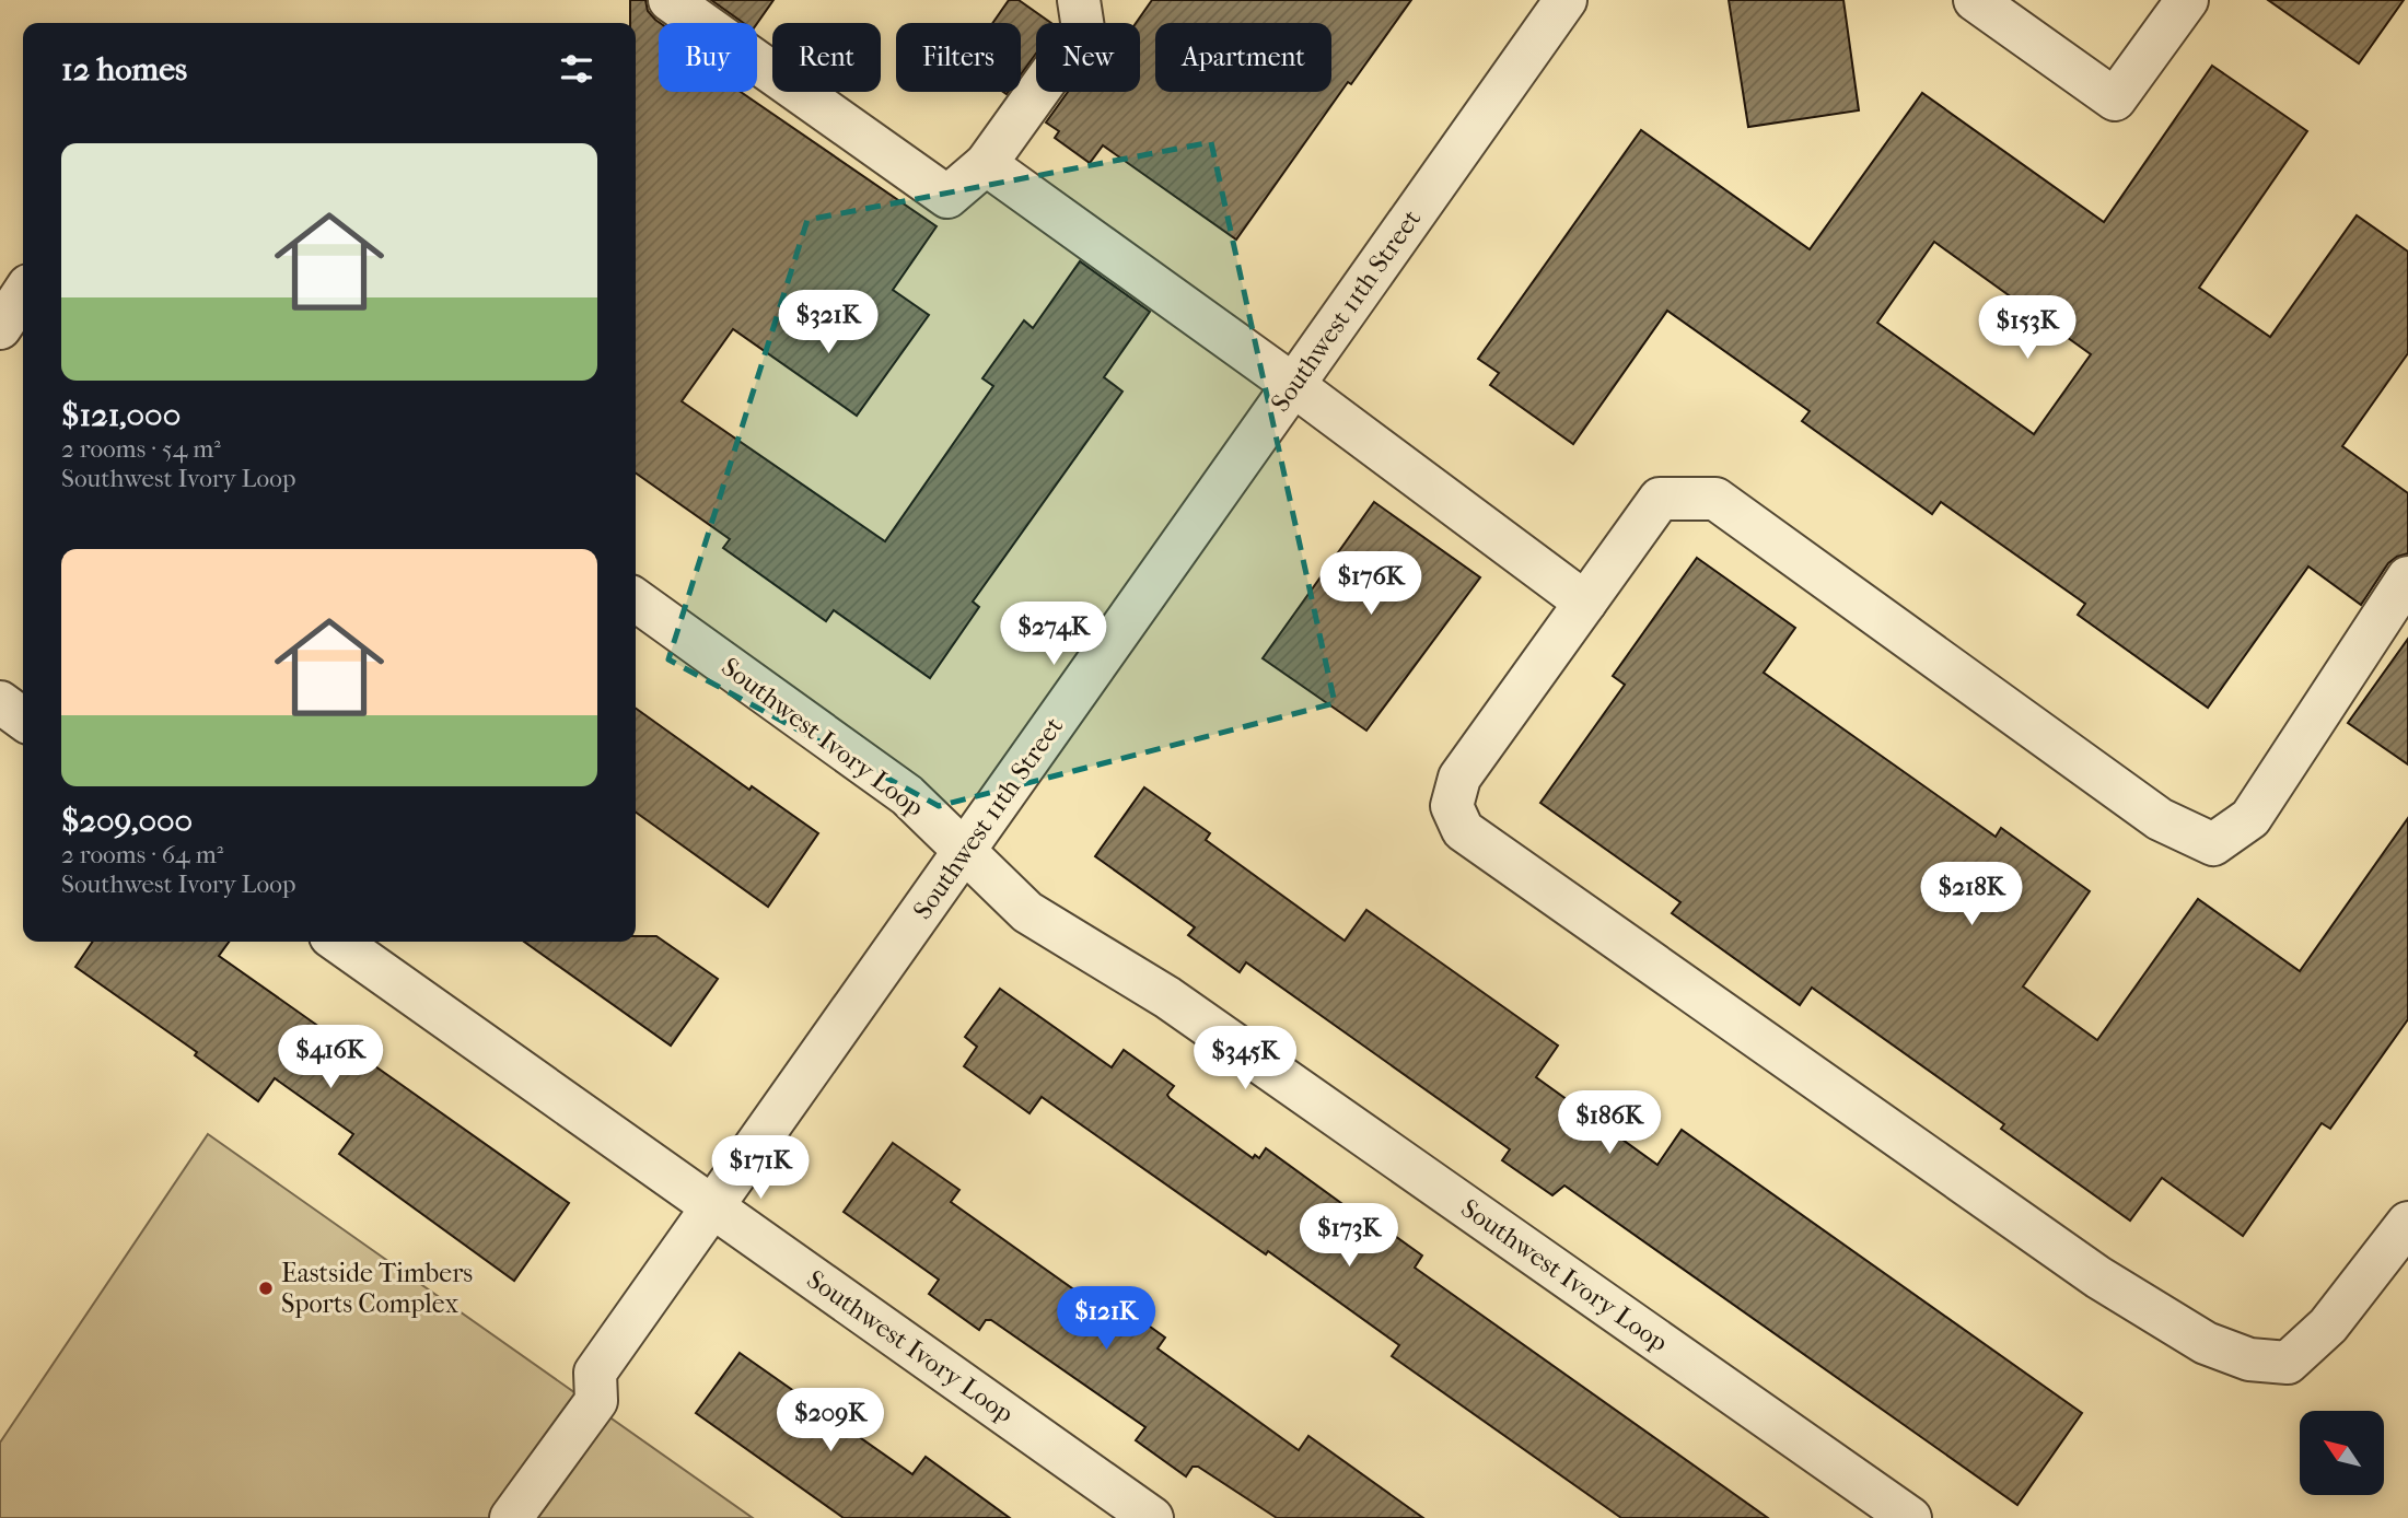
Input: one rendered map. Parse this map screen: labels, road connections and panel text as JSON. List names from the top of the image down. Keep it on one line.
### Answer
{"streets":{"street":["Southwest 11th Street","Southwest Ivory Loop"]},"crossings":[["Southwest 11th Street","Southwest Ivory Loop"]],"places":["Eastside Timbers Sports Complex"],"north":"top left","page":{"chip":["Buy","Rent","Filters","New","Apartment"],"heading":"12 homes","list":[{"name":"$121,000","note":"2 rooms · 54 m² · Southwest Ivory Loop"},{"name":"$209,000","note":"2 rooms · 64 m² · Southwest Ivory Loop"}],"price":["$321K","$153K","$176K","$274K","$218K","$416K","$345K","$186K","$171K","$173K","$121K","$209K"]}}
